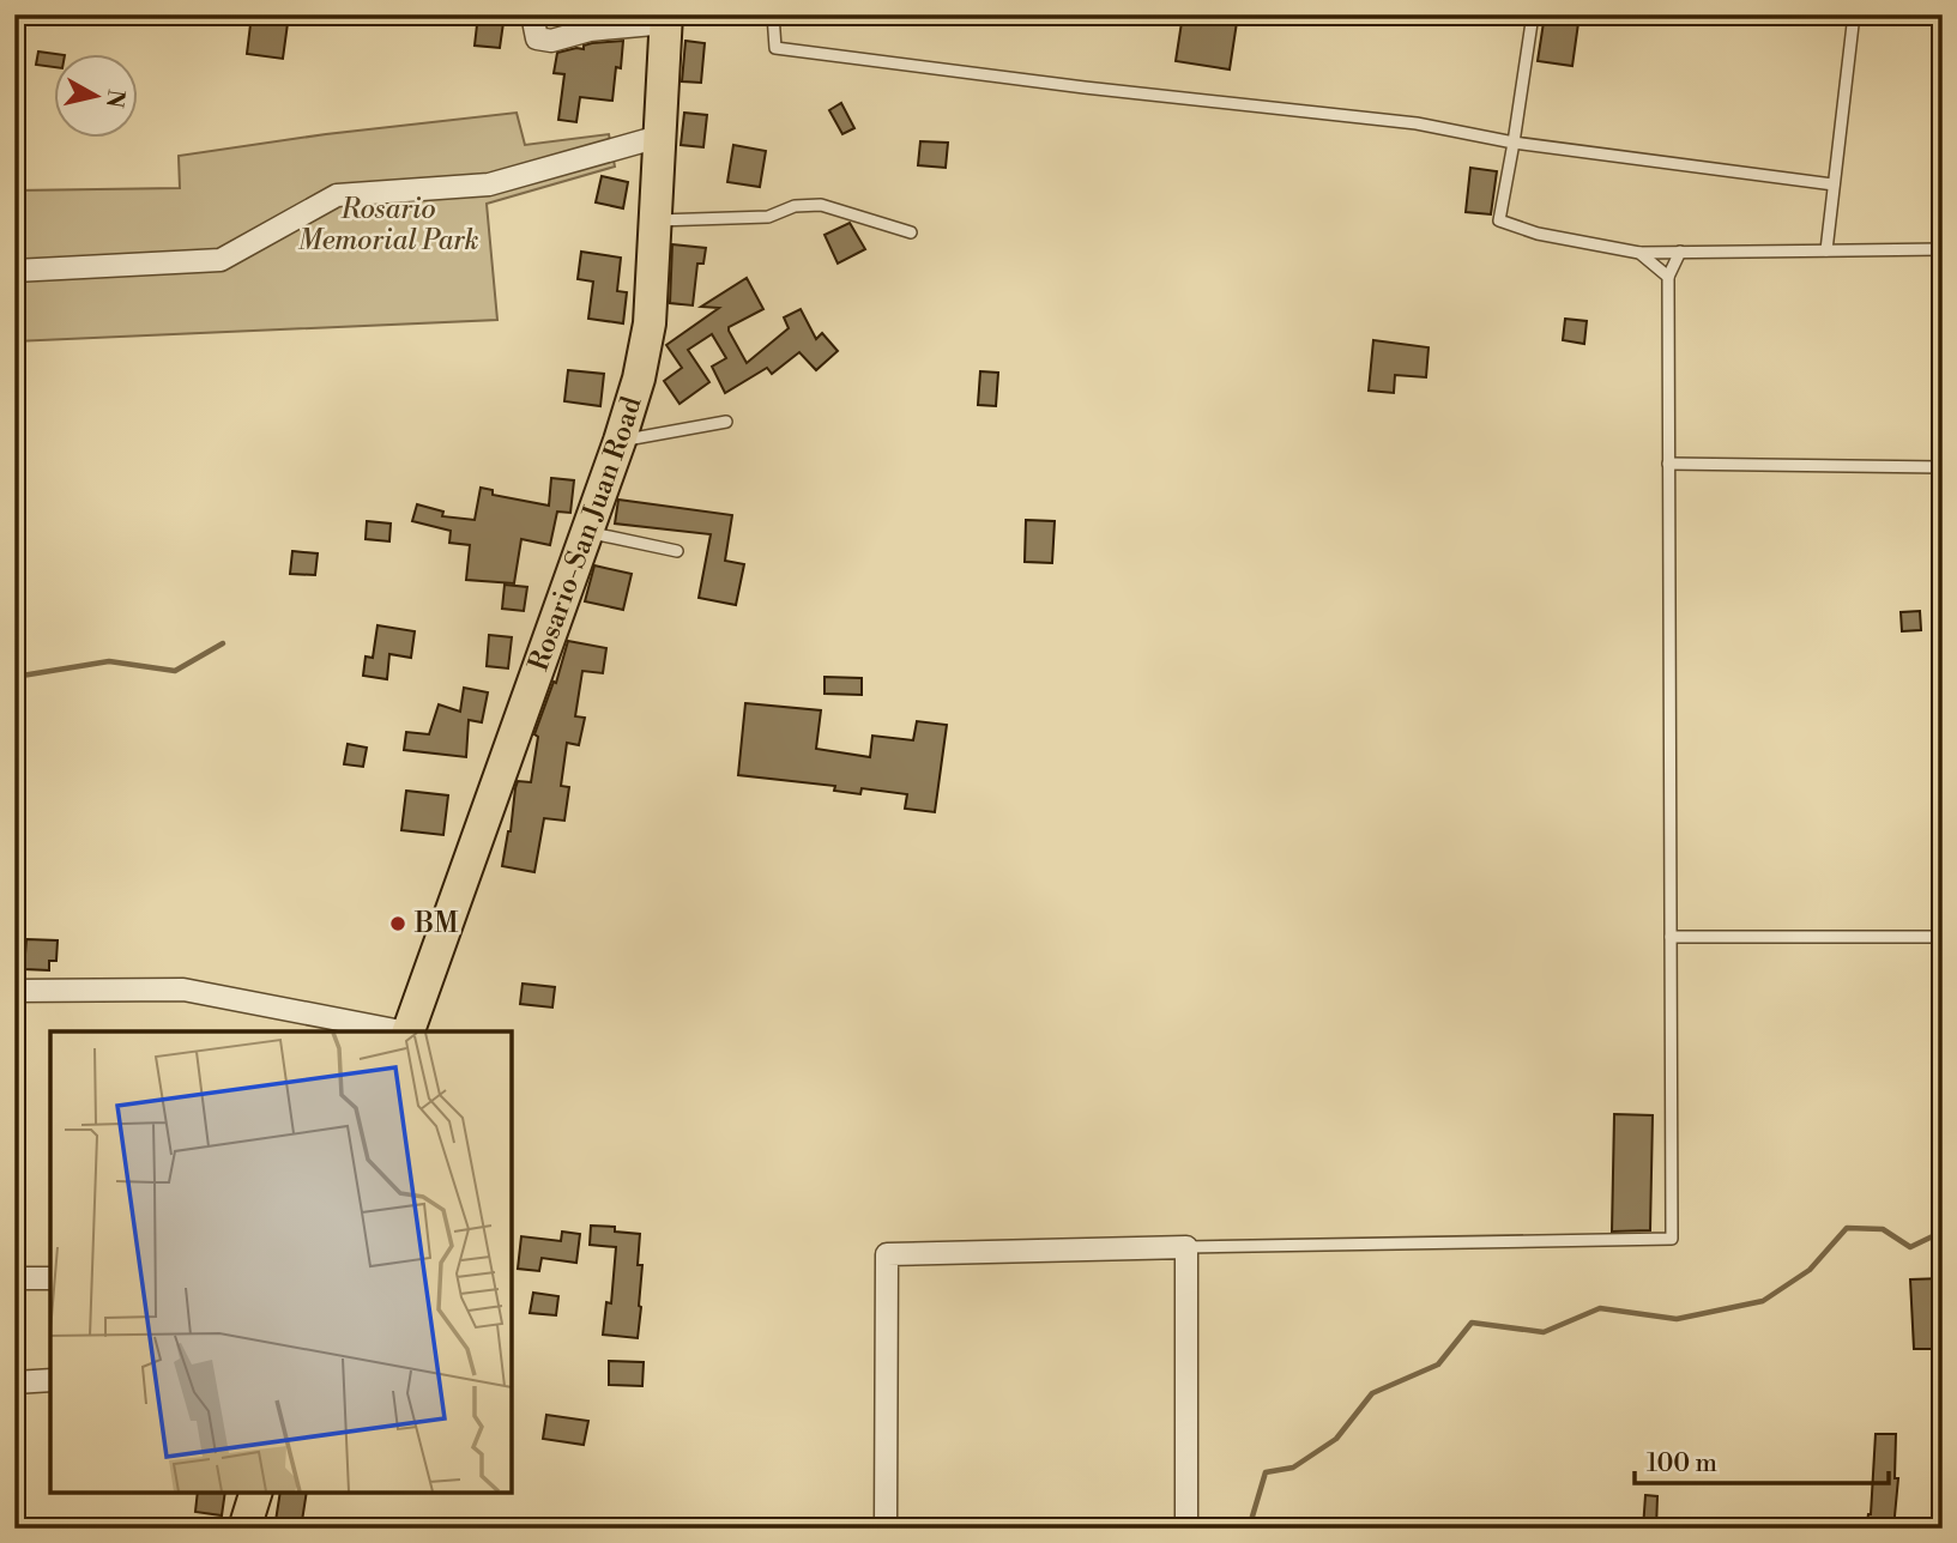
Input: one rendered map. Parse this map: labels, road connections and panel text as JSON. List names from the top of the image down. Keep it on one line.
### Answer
{"streets":{"main road":["Rosario-San Juan Road"]},"parks":["Rosario Memorial Park"],"places":["BM"],"scale_bar":"100 m","north":"right"}
